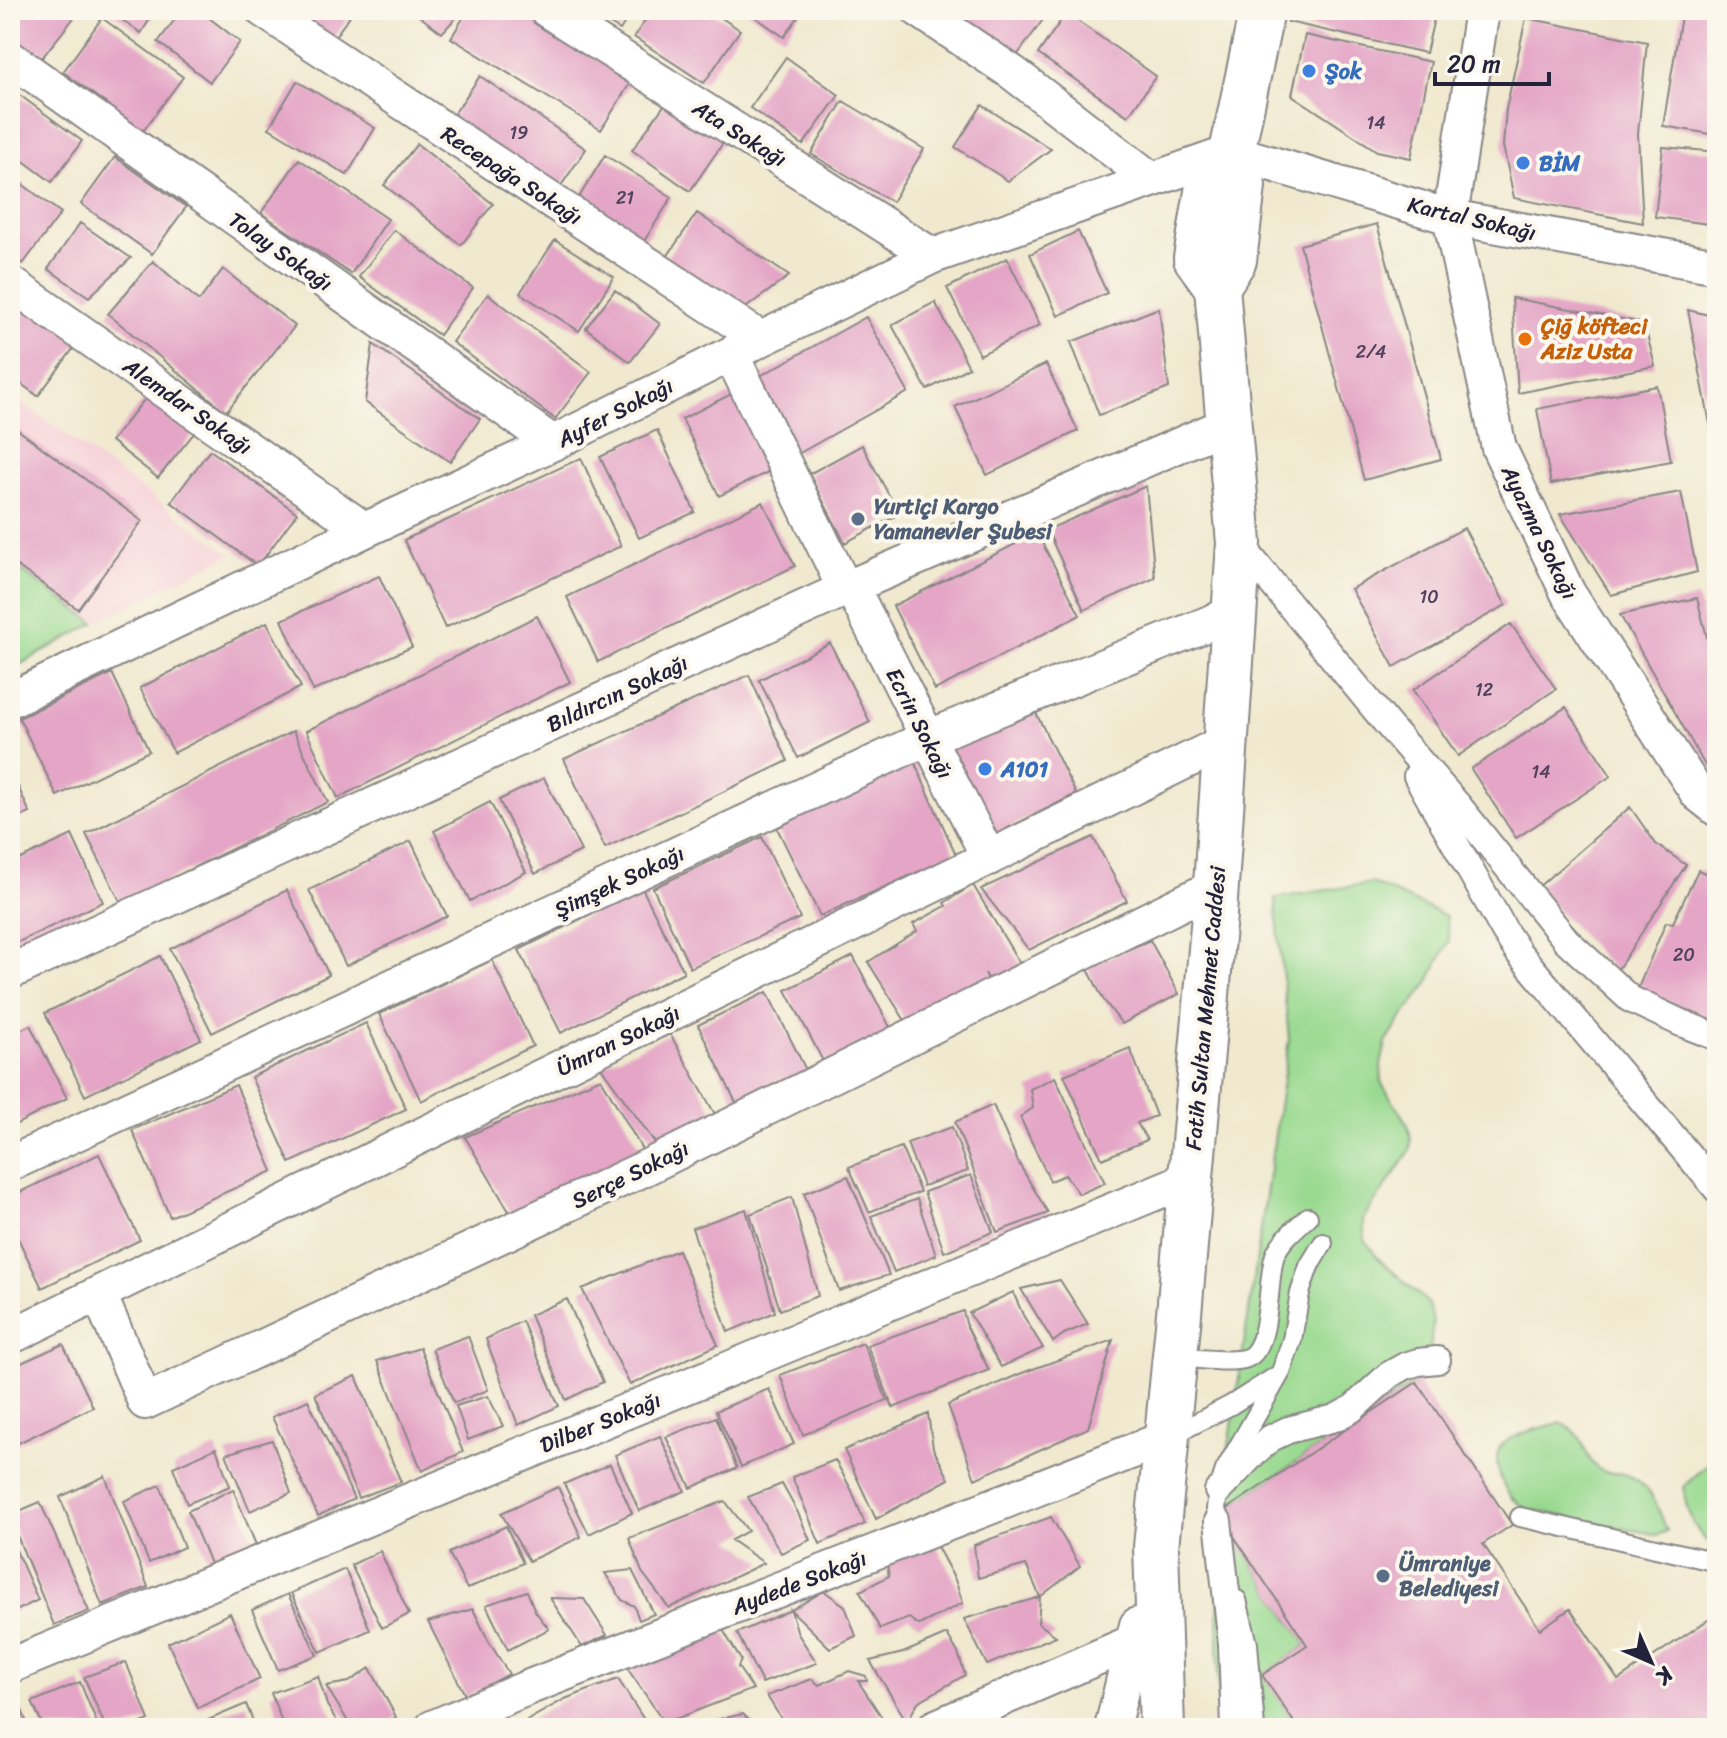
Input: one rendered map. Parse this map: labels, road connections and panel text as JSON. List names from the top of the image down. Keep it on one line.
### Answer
{"streets":{"main road":["Fatih Sultan Mehmet Caddesi"],"street":["Ata Sokağı","Recepağa Sokağı","Kartal Sokağı","Tolay Sokağı","Alemdar Sokağı","Ayfer Sokağı","Ayazma Sokağı","Bıldırcın Sokağı","Ecrin Sokağı","Şimşek Sokağı","Ümran Sokağı","Serçe Sokağı","Dilber Sokağı","Aydede Sokağı"]},"crossings":[["Ata Sokağı","Ayfer Sokağı"],["Recepağa Sokağı","Ayfer Sokağı"],["Recepağa Sokağı","Ecrin Sokağı"],["Kartal Sokağı","Ayfer Sokağı"],["Kartal Sokağı","Ayazma Sokağı"],["Kartal Sokağı","Fatih Sultan Mehmet Caddesi"],["Tolay Sokağı","Ayfer Sokağı"],["Alemdar Sokağı","Ayfer Sokağı"],["Ayfer Sokağı","Ecrin Sokağı"],["Ayfer Sokağı","Fatih Sultan Mehmet Caddesi"],["Bıldırcın Sokağı","Ecrin Sokağı"],["Bıldırcın Sokağı","Fatih Sultan Mehmet Caddesi"],["Ecrin Sokağı","Şimşek Sokağı"],["Ecrin Sokağı","Ümran Sokağı"],["Şimşek Sokağı","Fatih Sultan Mehmet Caddesi"],["Fatih Sultan Mehmet Caddesi","Ümran Sokağı"],["Fatih Sultan Mehmet Caddesi","Serçe Sokağı"],["Fatih Sultan Mehmet Caddesi","Dilber Sokağı"],["Fatih Sultan Mehmet Caddesi","Aydede Sokağı"],["Ümran Sokağı","Serçe Sokağı"]],"places":["Şok","BİM","Çiğ köfteci Aziz Usta","Yurtiçi Kargo Yamanevler Şubesi","A101","Ümraniye Belediyesi"],"house_numbers":["14","19","21","2/4","10","12","14","20"],"scale_bar":"20 m","north":"bottom right"}
